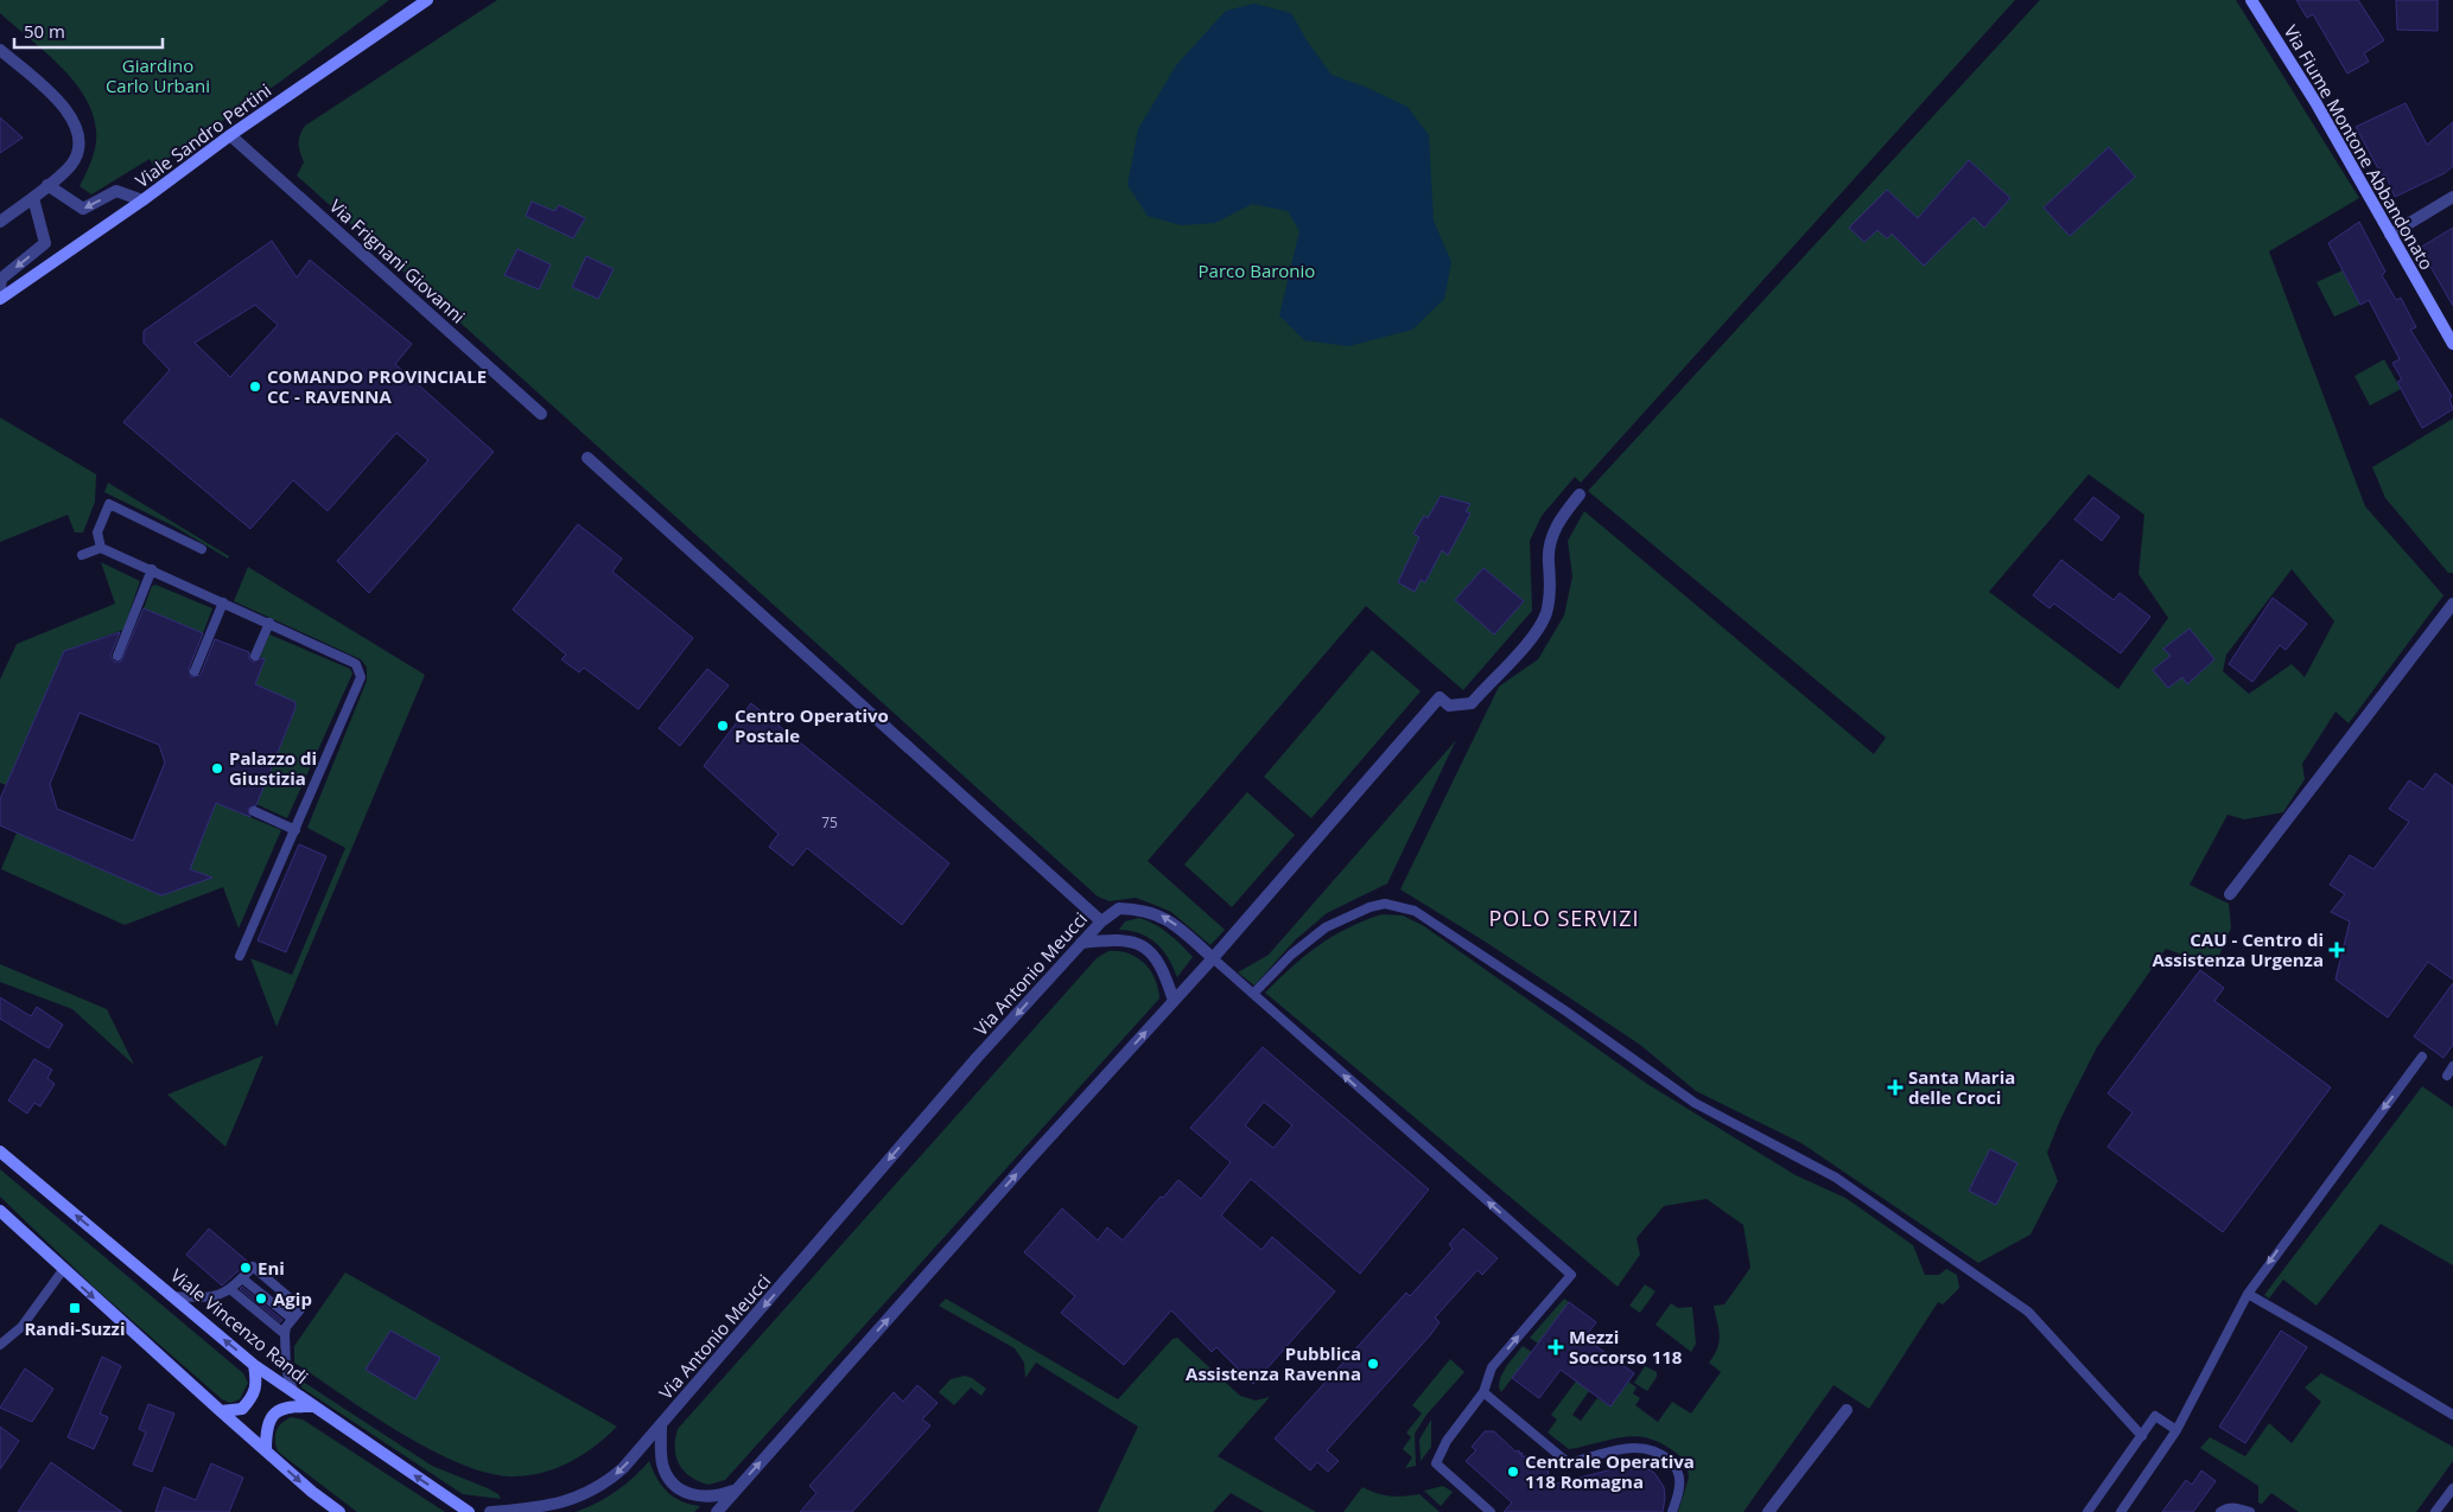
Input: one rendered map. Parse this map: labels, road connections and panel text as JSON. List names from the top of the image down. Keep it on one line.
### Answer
{"streets":{"street":["Viale Sandro Pertini","Via Fiume Montone Abbandonato","Via Frignani Giovanni","Via Antonio Meucci","Viale Vincenzo Randi"]},"crossings":[["Viale Sandro Pertini","Via Frignani Giovanni"]],"districts":["POLO SERVIZI"],"parks":["Giardino Carlo Urbani","Parco Baronio"],"places":{"other":["COMANDO PROVINCIALE CC - RAVENNA","Centro Operativo Postale","Palazzo di Giustizia","Eni","Agip","Pubblica Assistenza Ravenna","Centrale Operativa 118 Romagna"],"health":["CAU - Centro di Assistenza Urgenza","Santa Maria delle Croci","Mezzi Soccorso 118"],"transit":["Randi-Suzzi"]},"house_numbers":["75"],"scale_bar":"50 m"}
